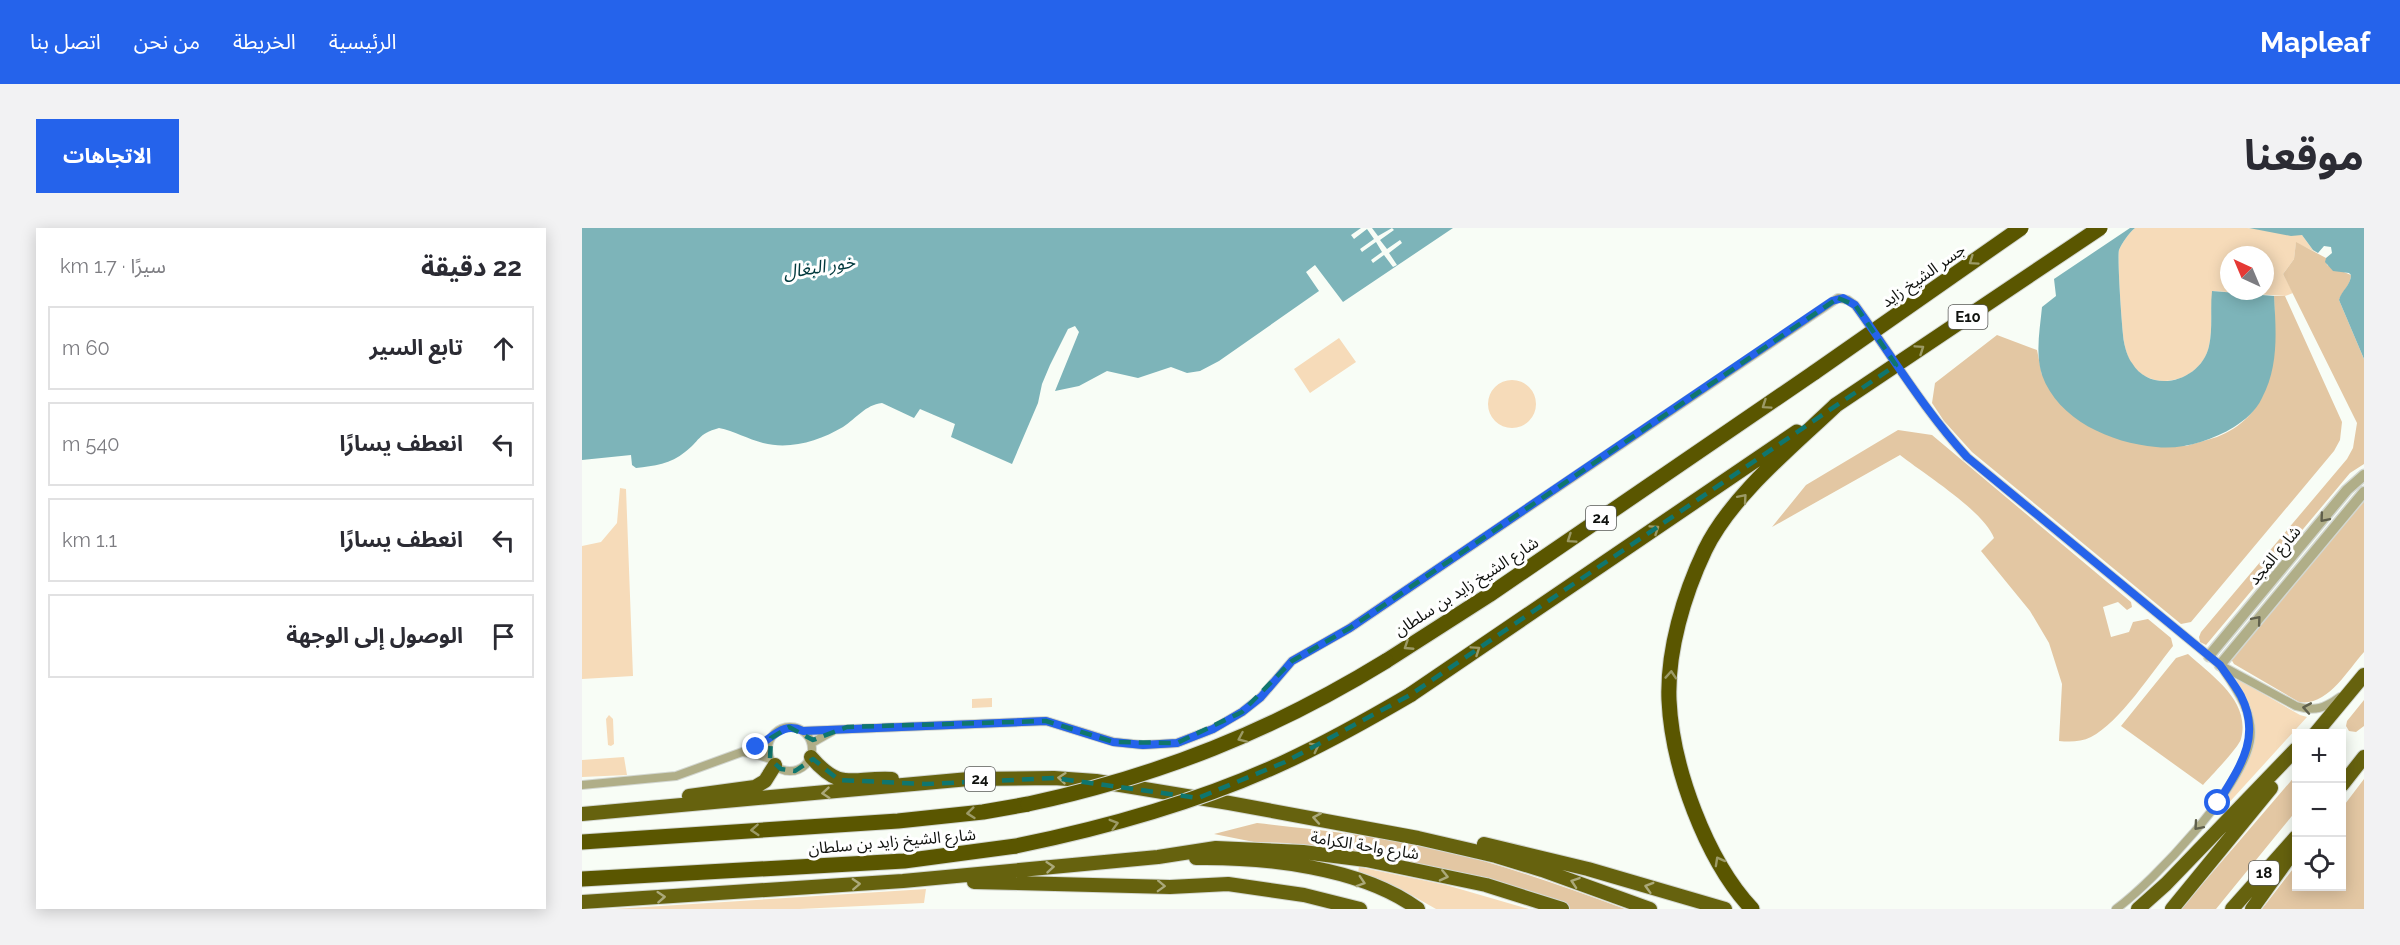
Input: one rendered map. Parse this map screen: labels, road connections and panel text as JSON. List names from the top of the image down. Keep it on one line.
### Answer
{"streets":{"highway":["جسر الشيخ زايد","E10","24","شارع الشيخ زايد بن سلطان","شارع واحة الكرامة","18"],"street":["شارع المَجد"]},"crossings":[["جسر الشيخ زايد","شارع الشيخ زايد بن سلطان"],["E10","شارع الشيخ زايد بن سلطان"],["24","شارع واحة الكرامة"]],"water":["خور البغال"],"north":"top left","page":{"header":"Mapleaf","nav":["الرئيسية","الخريطة","من نحن","اتصل بنا"],"title":"موقعنا","buttons":"الاتجاهات","heading":["22 دقيقة","سيرًا · 1.7 km"],"list":[["تابع السير","60 m"],["انعطف يسارًا","540 m"],["انعطف يسارًا","1.1 km"],"الوصول إلى الوجهة"],"map_buttons":["+","−"]}}
